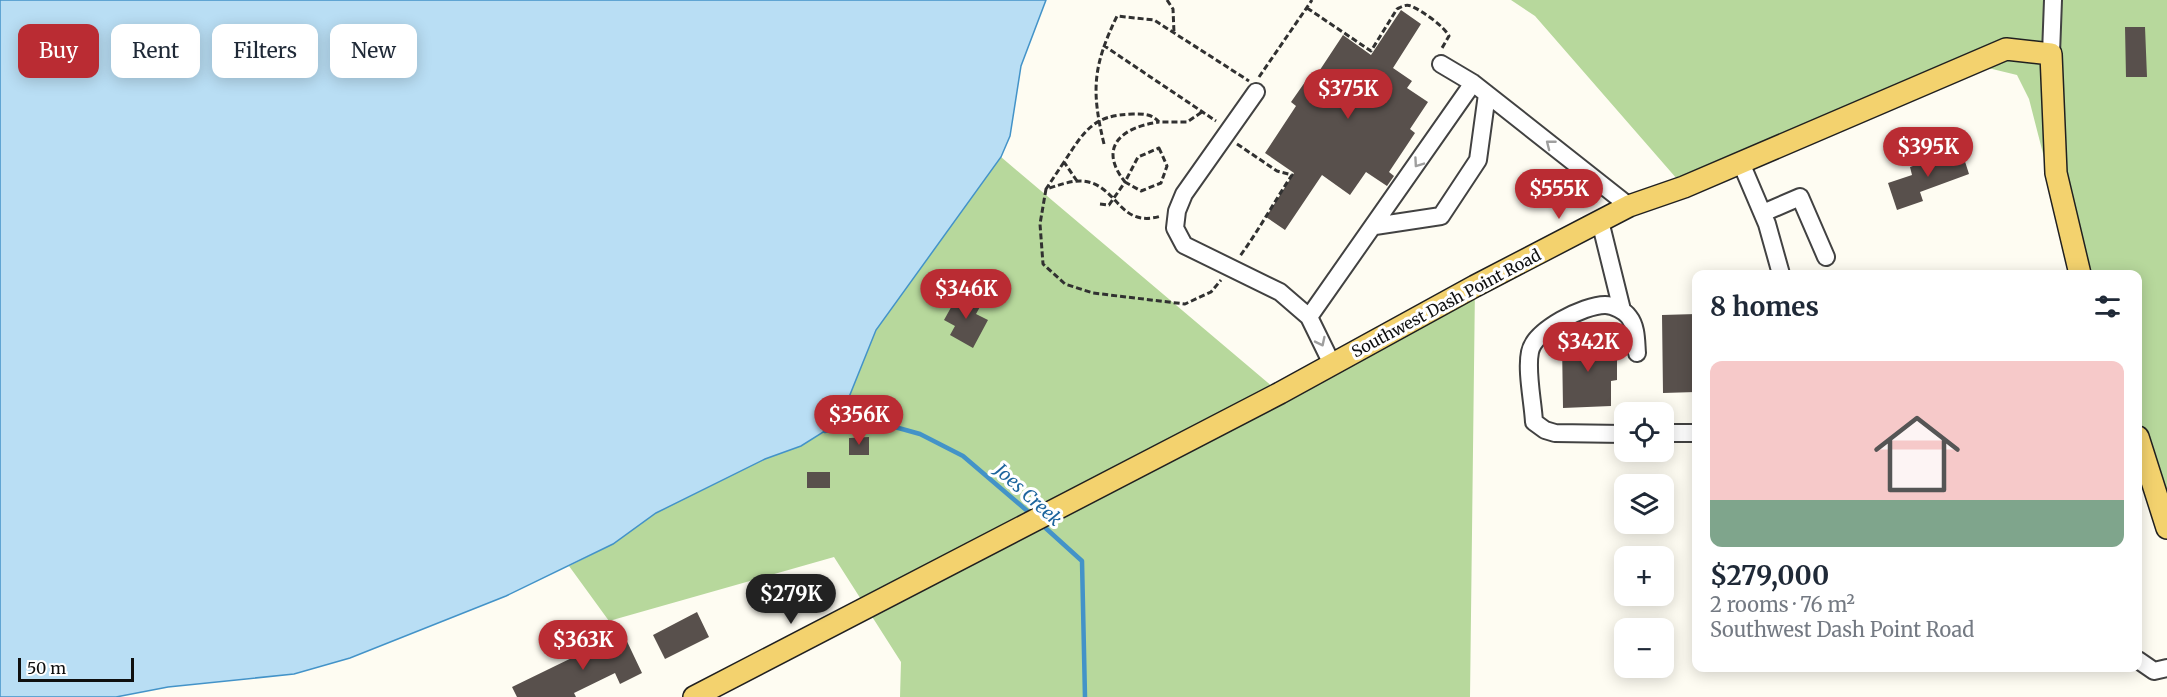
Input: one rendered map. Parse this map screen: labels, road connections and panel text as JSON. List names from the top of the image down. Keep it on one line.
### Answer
{"streets":{"main road":["Southwest Dash Point Road"]},"water":["Joes Creek"],"scale_bar":"50 m","page":{"chip":["Buy","Rent","Filters","New"],"price":["$375K","$395K","$555K","$346K","$342K","$356K","$279K","$363K"],"heading":"8 homes","list":[{"name":"$279,000","note":"2 rooms · 76 m² · Southwest Dash Point Road"}],"map_buttons":["+","−"],"scale":"50 m"}}
